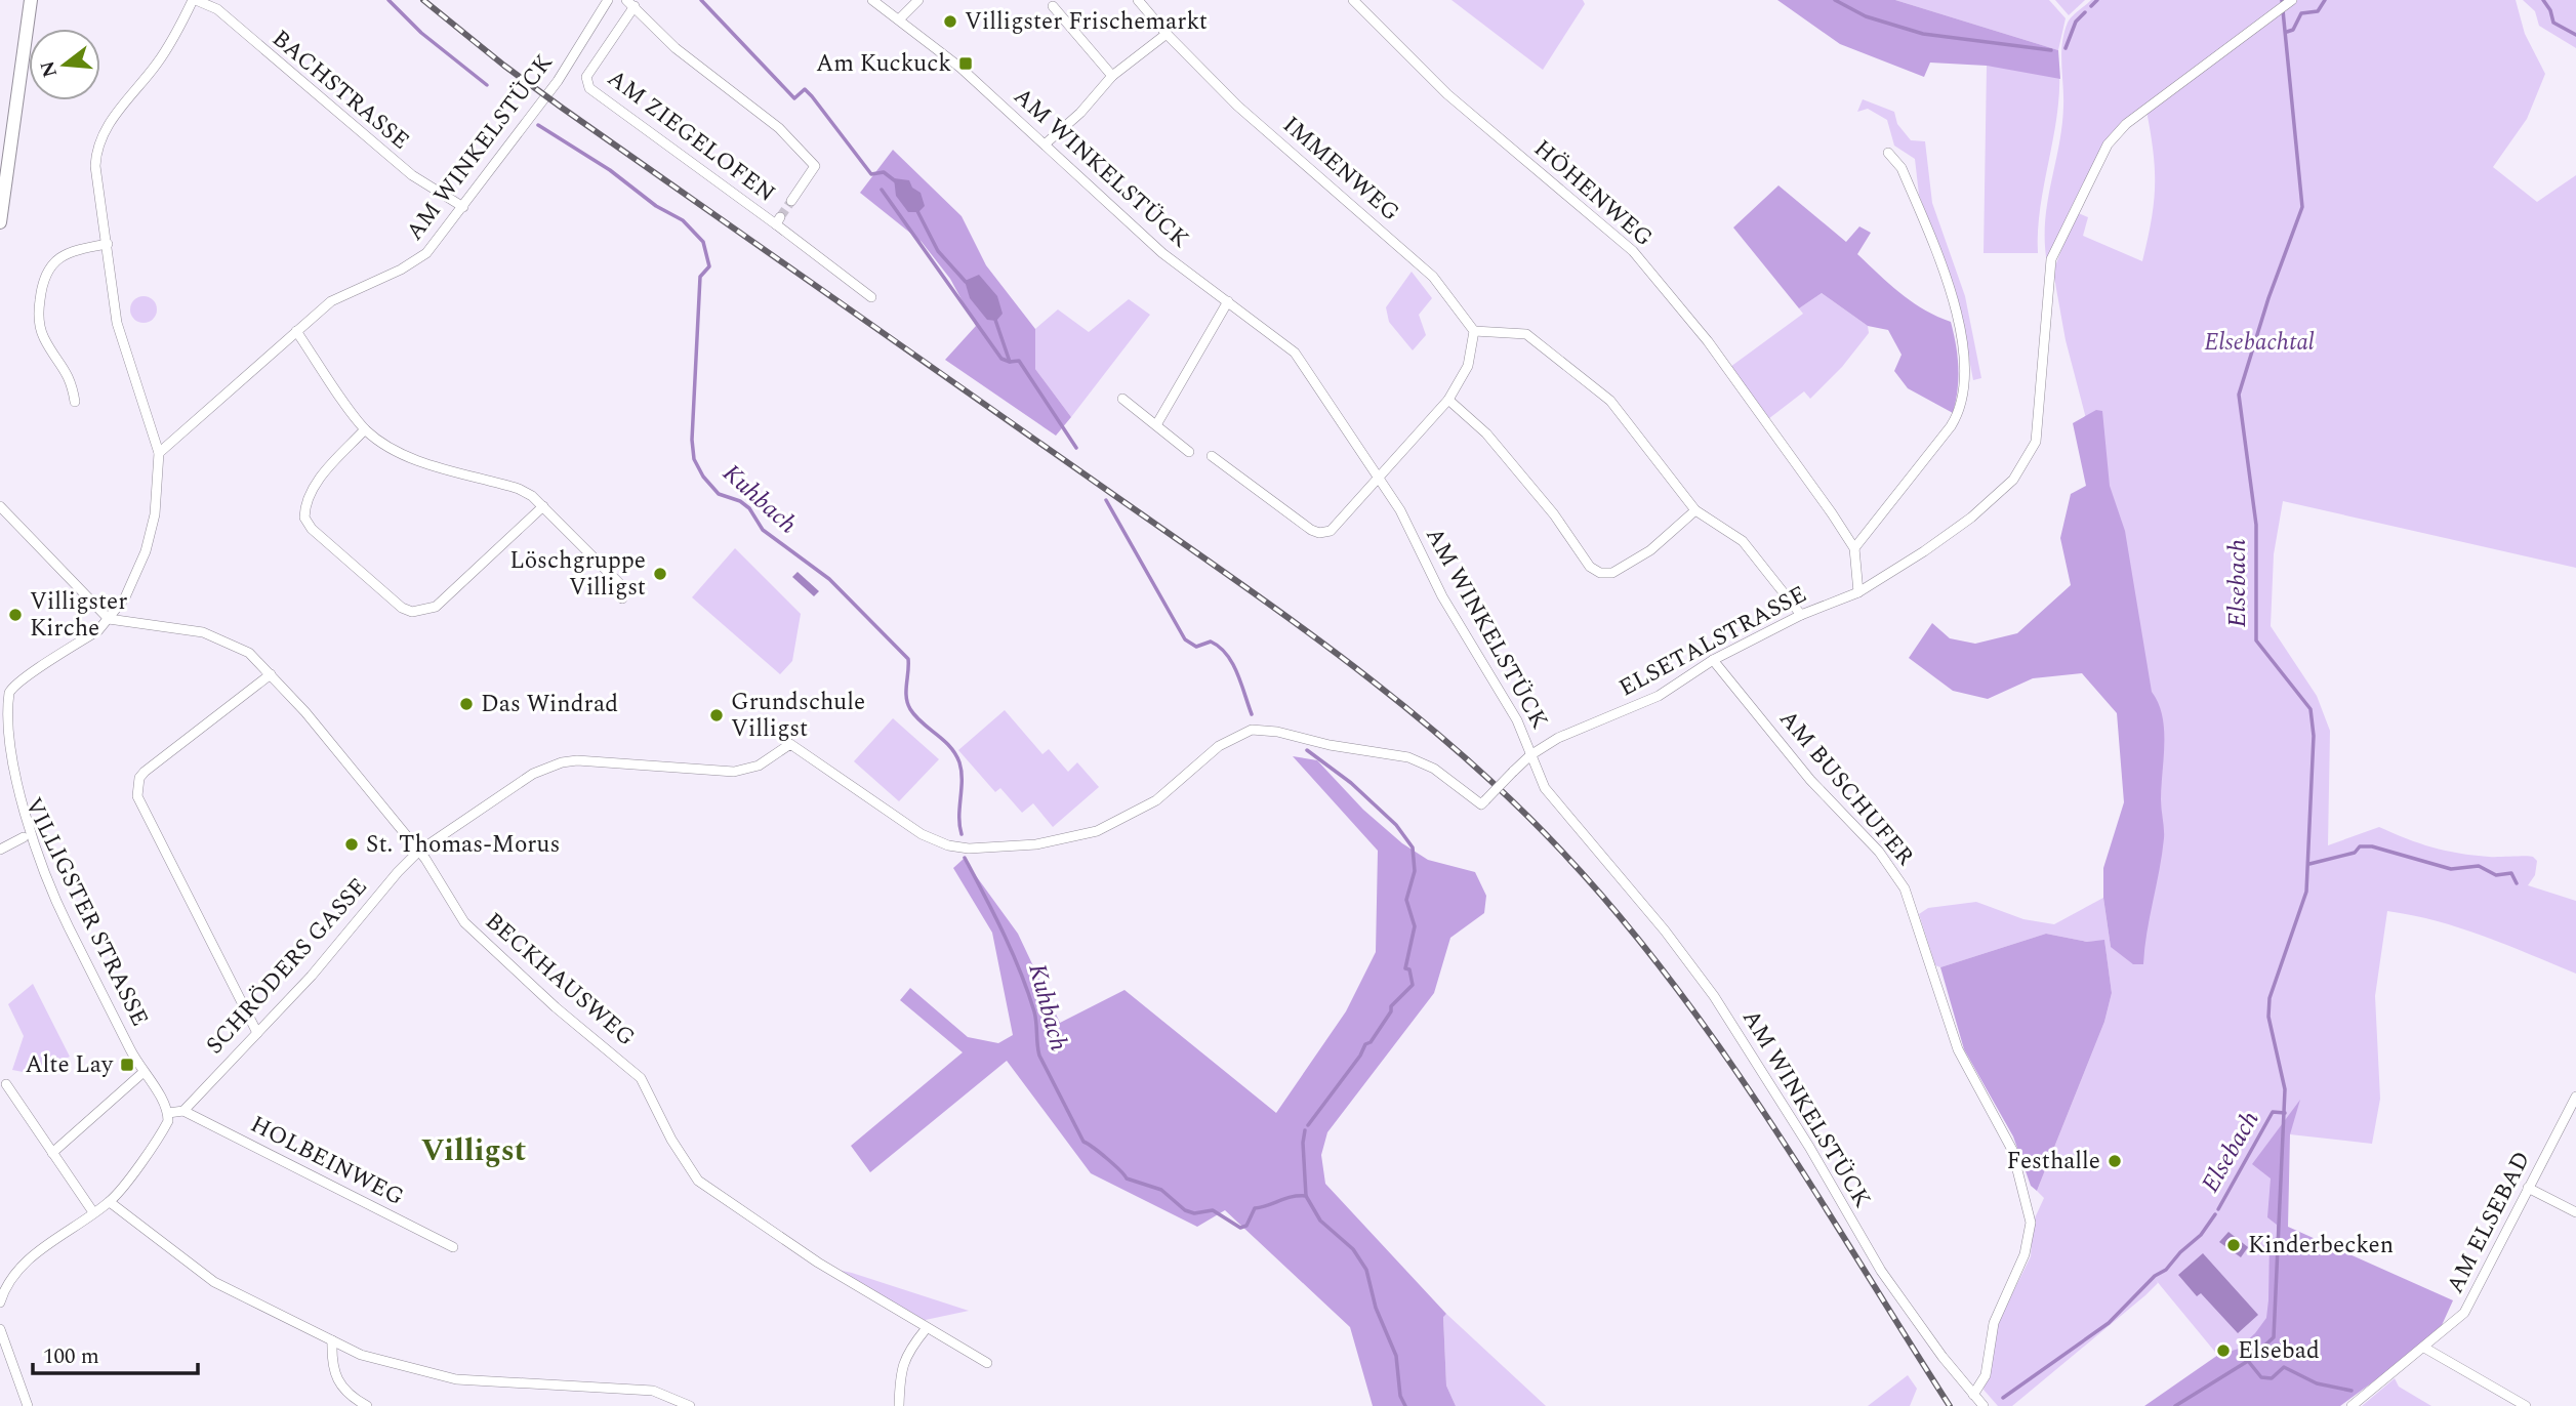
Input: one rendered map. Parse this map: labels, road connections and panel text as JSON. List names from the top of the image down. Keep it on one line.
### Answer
{"streets":{"street":["BACHSTRASSE","AM ZIEGELOFEN","AM WINKELSTÜCK","IMMENWEG","HÖHENWEG","ELSETALSTRASSE","AM BUSCHUFER","VILLIGSTER STRASSE","SCHRÖDERS GASSE","BECKHAUSWEG","HOLBEINWEG","AM ELSEBAD"]},"crossings":[["BACHSTRASSE","AM WINKELSTÜCK"],["BACHSTRASSE","VILLIGSTER STRASSE"],["AM WINKELSTÜCK","ELSETALSTRASSE"],["AM WINKELSTÜCK","AM BUSCHUFER"],["AM WINKELSTÜCK","VILLIGSTER STRASSE"],["ELSETALSTRASSE","AM BUSCHUFER"],["ELSETALSTRASSE","SCHRÖDERS GASSE"],["VILLIGSTER STRASSE","BECKHAUSWEG"],["SCHRÖDERS GASSE","BECKHAUSWEG"],["SCHRÖDERS GASSE","HOLBEINWEG"]],"districts":["Villigst"],"water":["Kuhbach","Elsebach"],"parks":["Elsebachtal"],"places":{"other":["Villigster Frischemarkt","Löschgruppe Villigst","Villigster Kirche","Das Windrad","Grundschule Villigst","St. Thomas-Morus","Festhalle","Kinderbecken","Elsebad"],"transit":["Am Kuckuck","Alte Lay"]},"scale_bar":"100 m","north":"left"}
